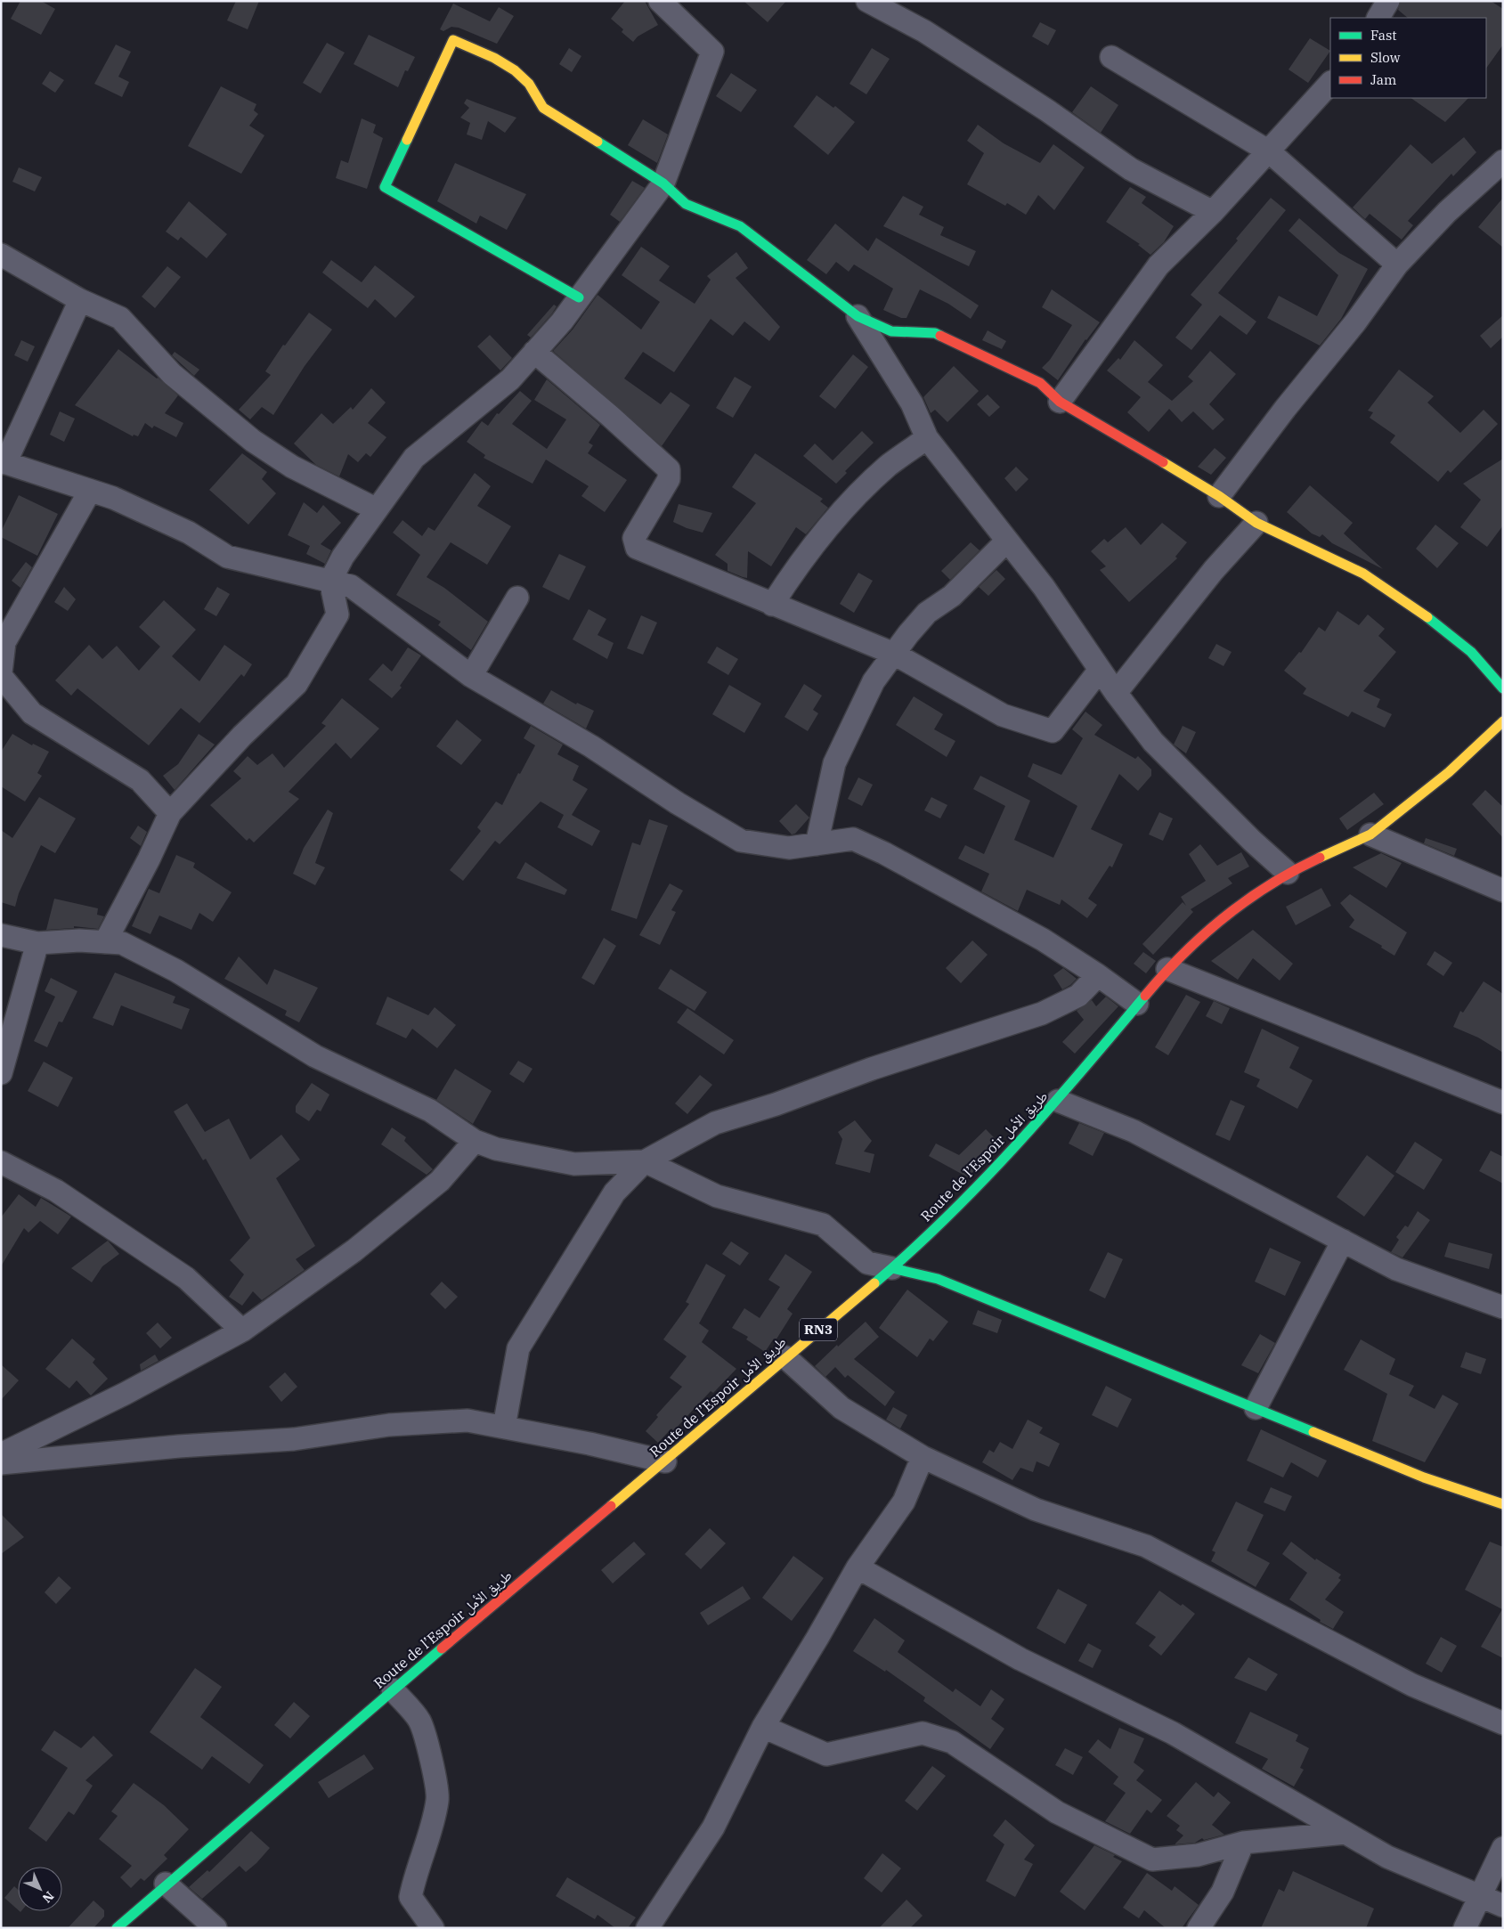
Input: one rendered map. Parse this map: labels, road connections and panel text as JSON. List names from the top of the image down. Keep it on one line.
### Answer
{"streets":{"main road":["Route de l’Espoir طريق الأمل","RN3"]},"legend":["Fast","Slow","Jam"],"north":"bottom right"}
